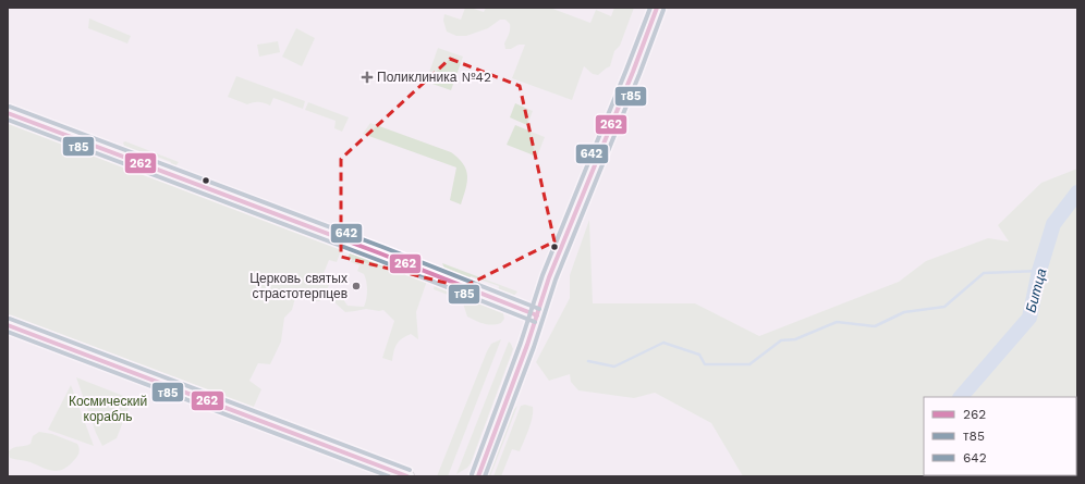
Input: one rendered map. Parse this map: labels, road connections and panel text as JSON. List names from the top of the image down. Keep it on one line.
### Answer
{"water":["Битца"],"parks":["Космический корабль"],"places":{"health":["Поликлиника №42"],"other":["Церковь святых страстотерпцев"]},"lines":["transit line 262","transit line 642","transit line т85"],"legend":["262","т85","642"]}
